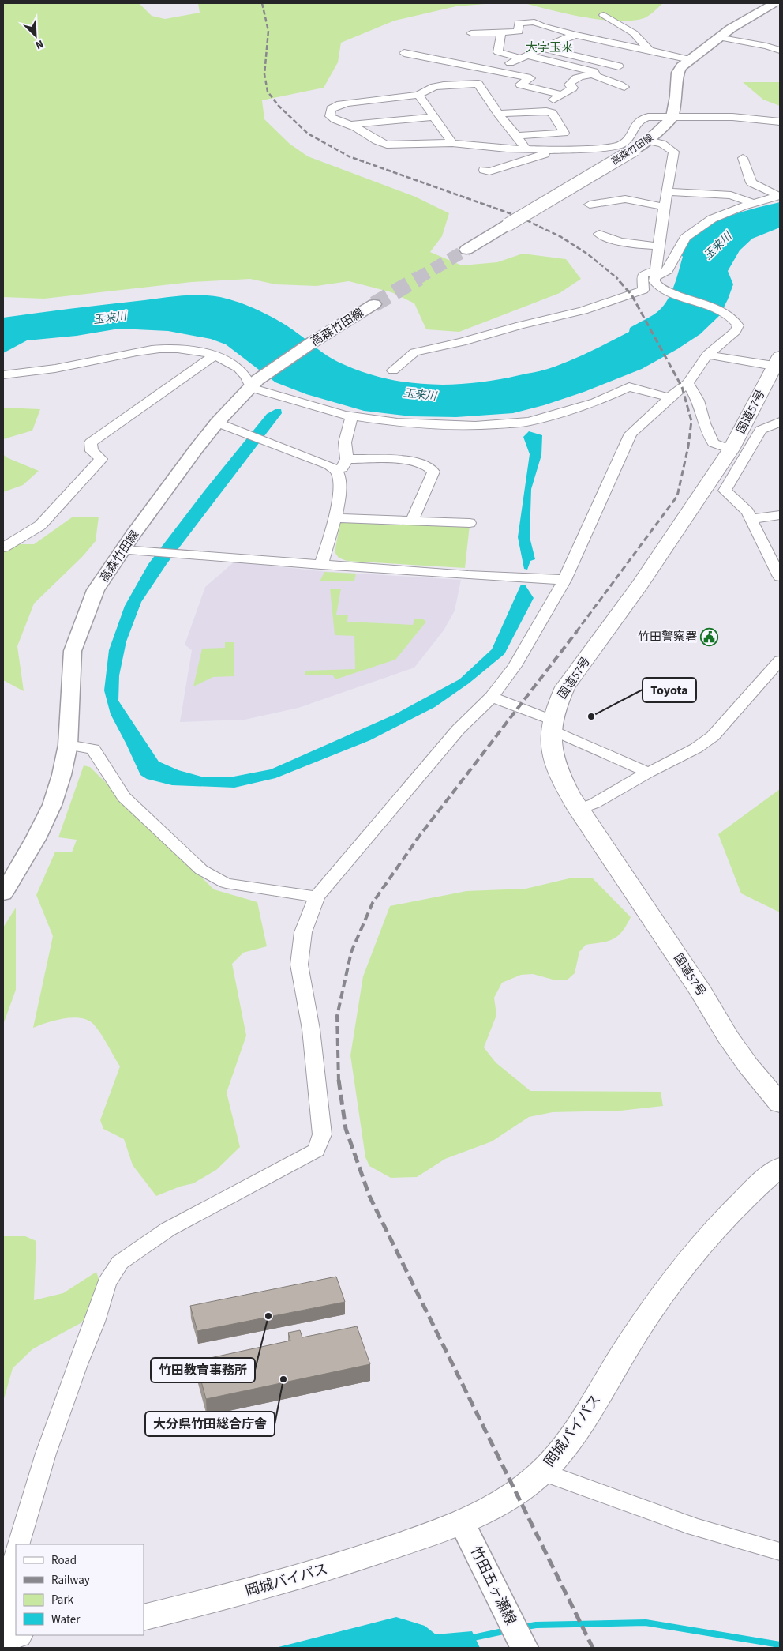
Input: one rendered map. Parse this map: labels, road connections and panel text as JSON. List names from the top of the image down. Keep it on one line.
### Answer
{"streets":{"highway":["国道57号","岡城バイパス"],"main road":["高森竹田線","竹田五ヶ瀬線"]},"crossings":[["岡城バイパス","竹田五ヶ瀬線"]],"districts":["大字玉来"],"water":["玉来川"],"places":{"public building":["竹田警察署"],"other":["Toyota","竹田教育事務所","大分県竹田総合庁舎"]},"legend":["Road","Railway","Park","Water"],"north":"bottom right"}
